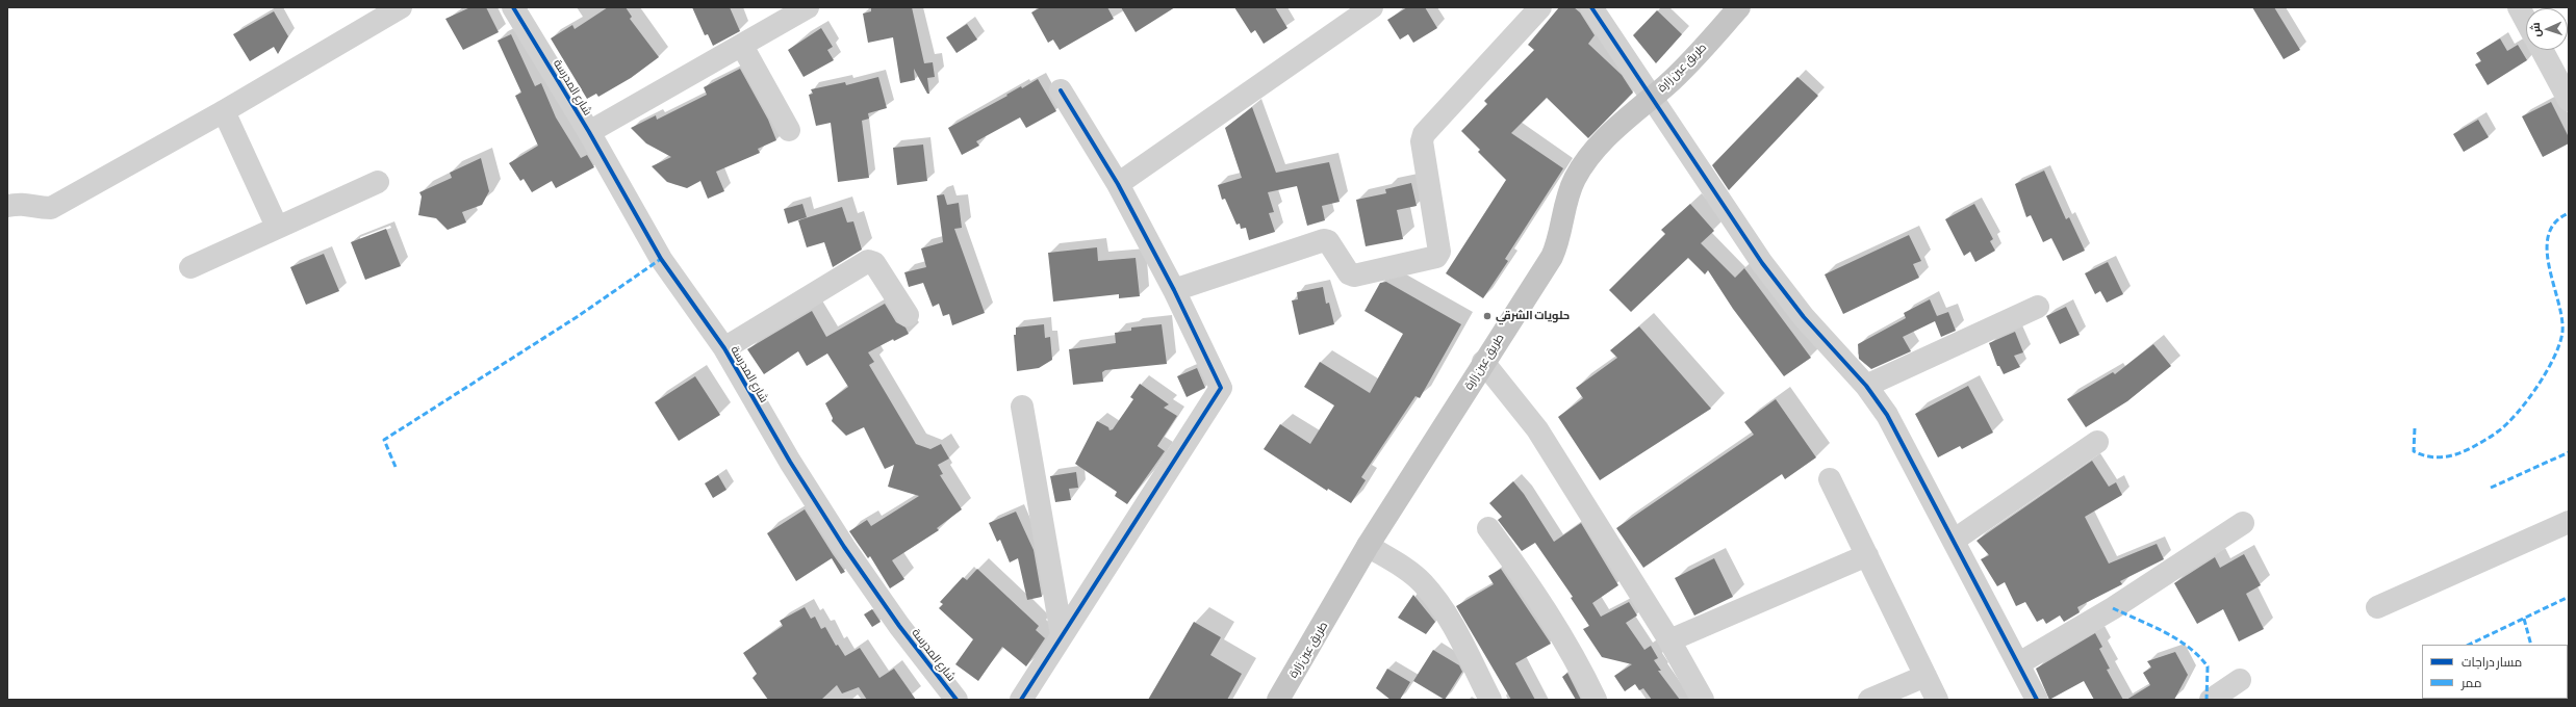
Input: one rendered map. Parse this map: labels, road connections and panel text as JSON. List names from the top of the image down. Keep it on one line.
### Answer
{"streets":{"main road":["طريق عين زارة"],"street":["شارع المدرسة"]},"places":["حلويات الشرقي"],"legend":["مسار دراجات","ممر"],"north":"left"}
